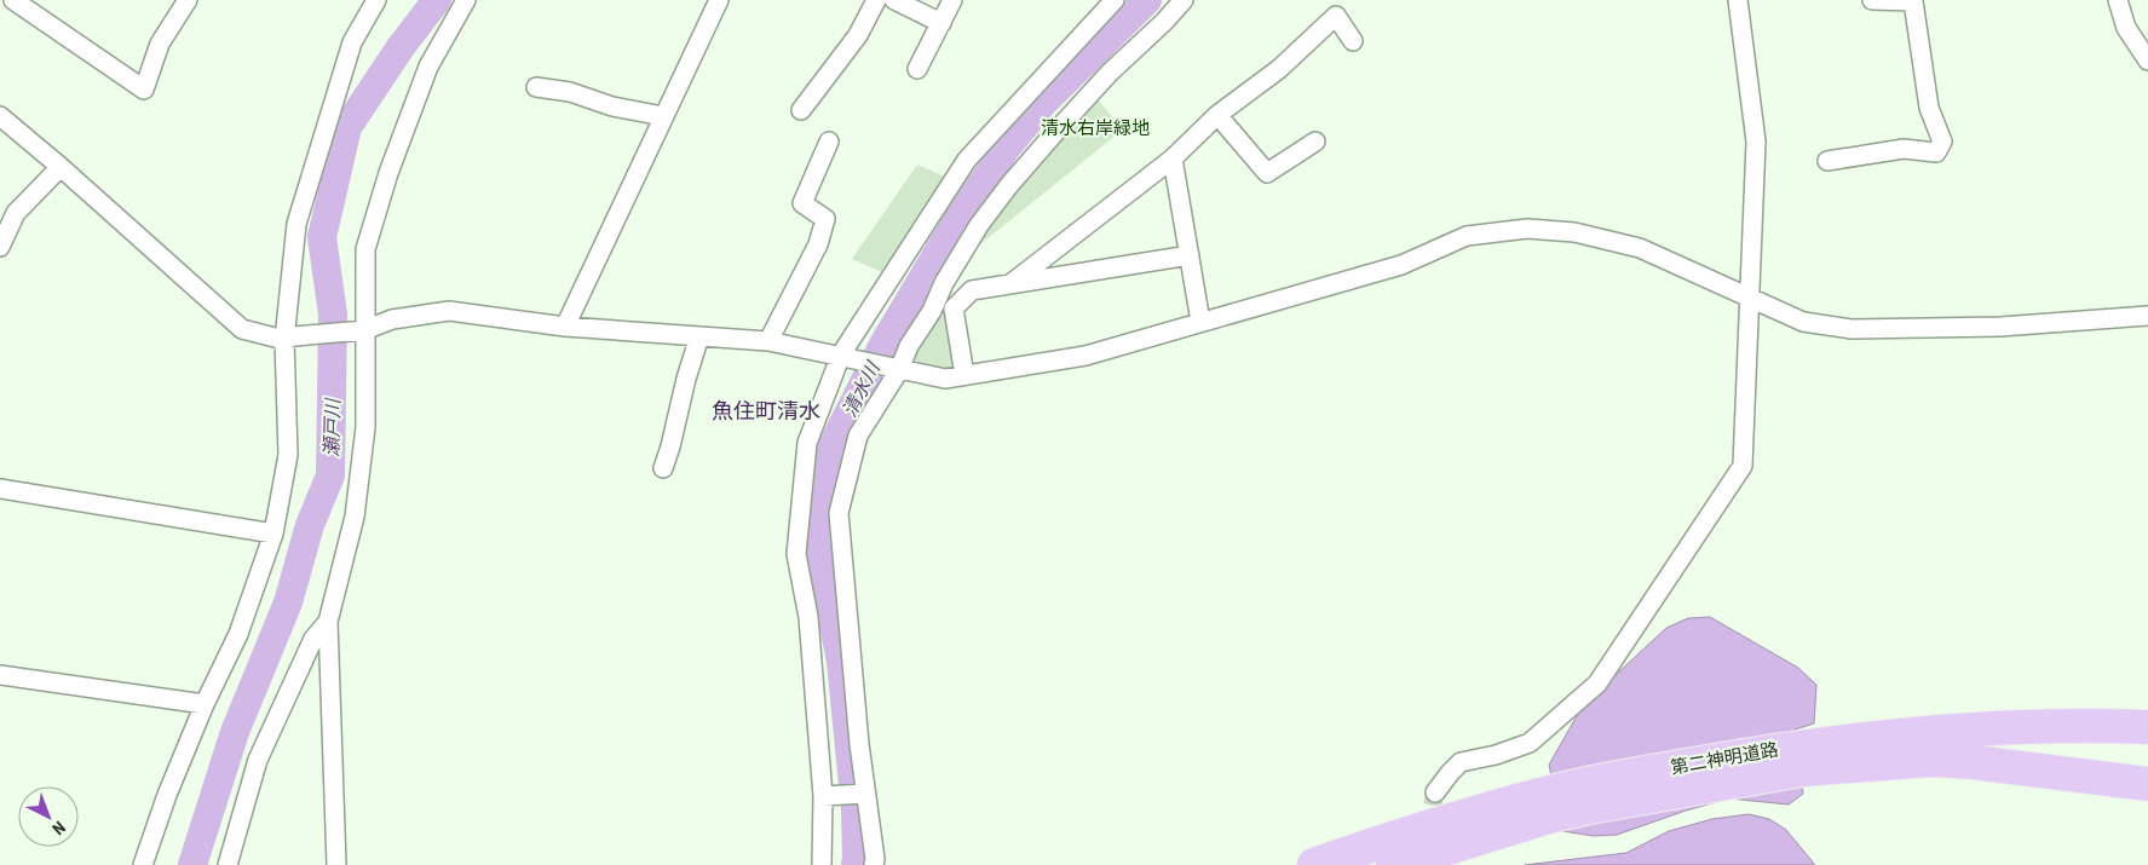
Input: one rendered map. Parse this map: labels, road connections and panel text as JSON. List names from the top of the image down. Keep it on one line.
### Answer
{"streets":{"highway":["第二神明道路"]},"districts":["魚住町清水"],"water":["清水川","瀬戸川"],"parks":["清水右岸緑地"],"north":"bottom right"}
